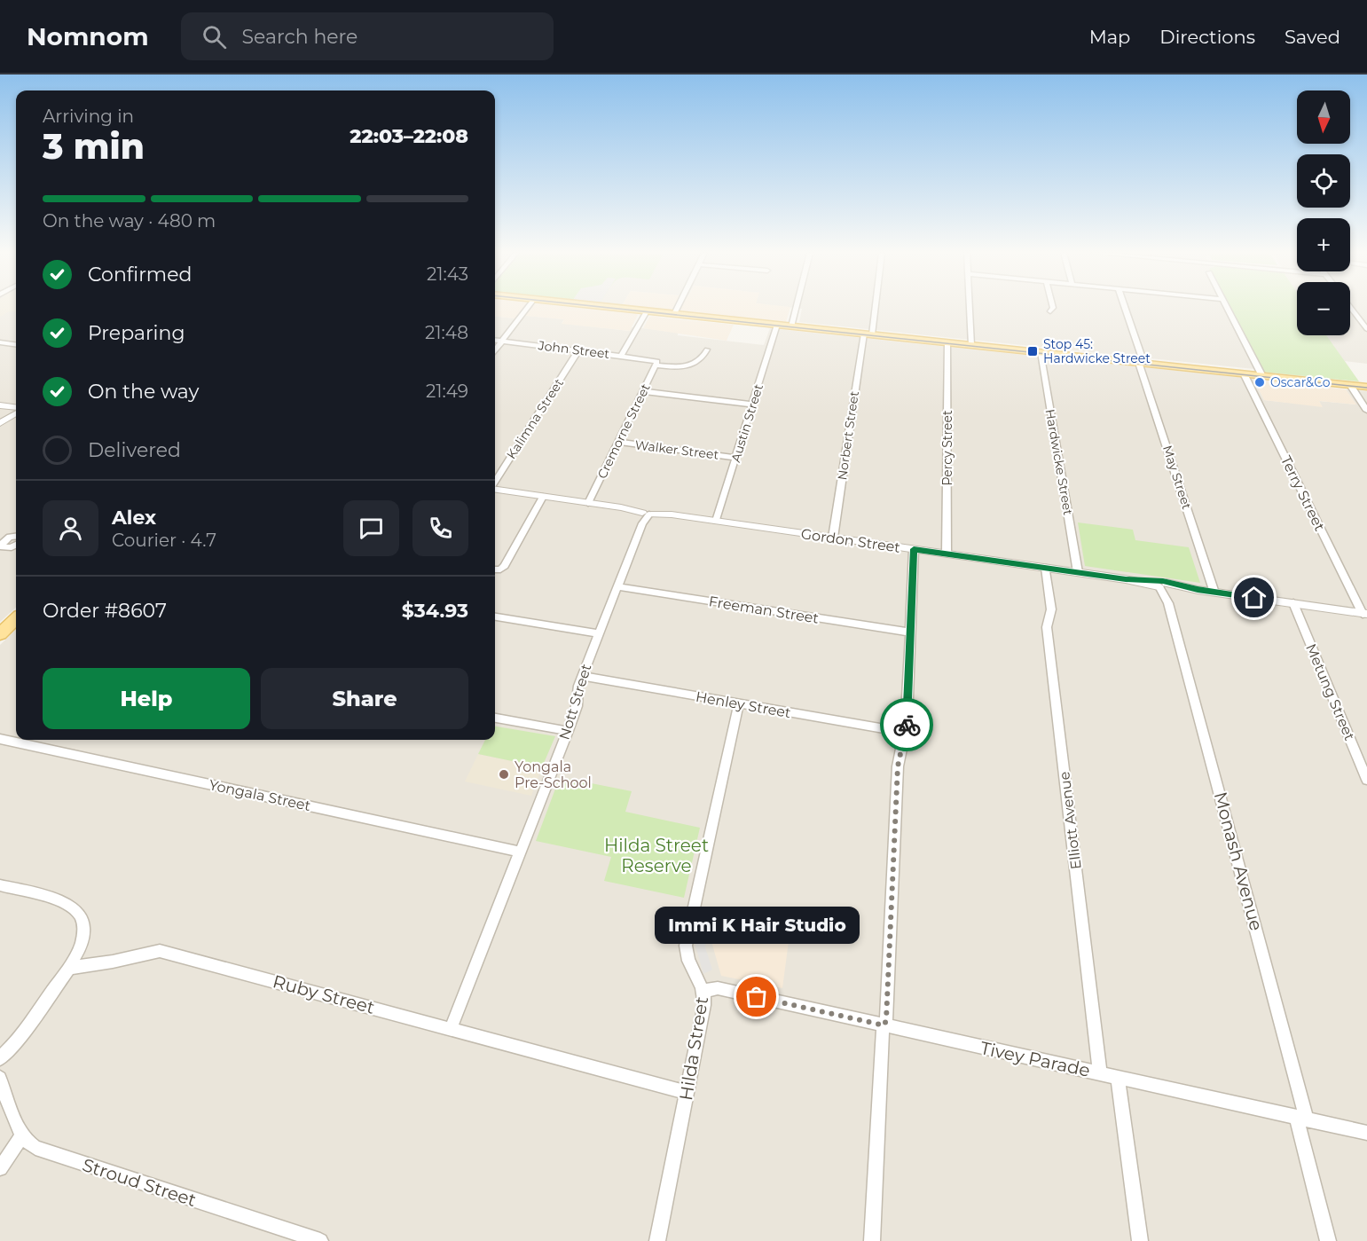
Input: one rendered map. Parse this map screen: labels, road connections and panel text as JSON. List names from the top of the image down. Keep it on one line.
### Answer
{"streets":{"street":["John Street","Kalimna Street","Austin Street","Cremorne Street","Norbert Street","Percy Street","Walker Street","Hardwicke Street","May Street","Terry Street","Gordon Street","Freeman Street","Metung Street","Nott Street","Henley Street","Yongala Street","Elliott Avenue","Monash Avenue","Ruby Street","Hilda Street","Tivey Parade","Stroud Street"]},"crossings":[["John Street","Kalimna Street"],["John Street","Cremorne Street"],["Austin Street","Walker Street"],["Austin Street","Gordon Street"],["Cremorne Street","Walker Street"],["Cremorne Street","Gordon Street"],["Norbert Street","Gordon Street"],["Percy Street","Gordon Street"],["Hardwicke Street","Gordon Street"],["May Street","Gordon Street"],["Terry Street","Gordon Street"],["Gordon Street","Metung Street"],["Gordon Street","Nott Street"],["Gordon Street","Elliott Avenue"],["Gordon Street","Monash Avenue"],["Freeman Street","Nott Street"],["Nott Street","Henley Street"],["Nott Street","Yongala Street"],["Nott Street","Ruby Street"],["Henley Street","Hilda Street"],["Elliott Avenue","Tivey Parade"],["Monash Avenue","Tivey Parade"],["Ruby Street","Hilda Street"],["Hilda Street","Tivey Parade"]],"parks":["Hilda Street Reserve"],"places":{"transit":["Stop 45: Hardwicke Street"],"other":["Oscar&Co","Yongala Pre-School","Immi K Hair Studio"]},"north":"bottom","page":{"header":"Nomnom","search":"Search here","nav":["Map","Directions","Saved"],"map_buttons":["+","−"],"heading":["3 min","Arriving in","22:03–22:08"],"panel":["Alex","Courier · 4.7","Order #8607","$34.93"],"bar":"On the way · 480 m","list":[["Confirmed","21:43"],["Preparing","21:48"],["On the way","21:49"],"Delivered"],"buttons":["Help","Share"],"bubble":"Immi K Hair Studio"}}
